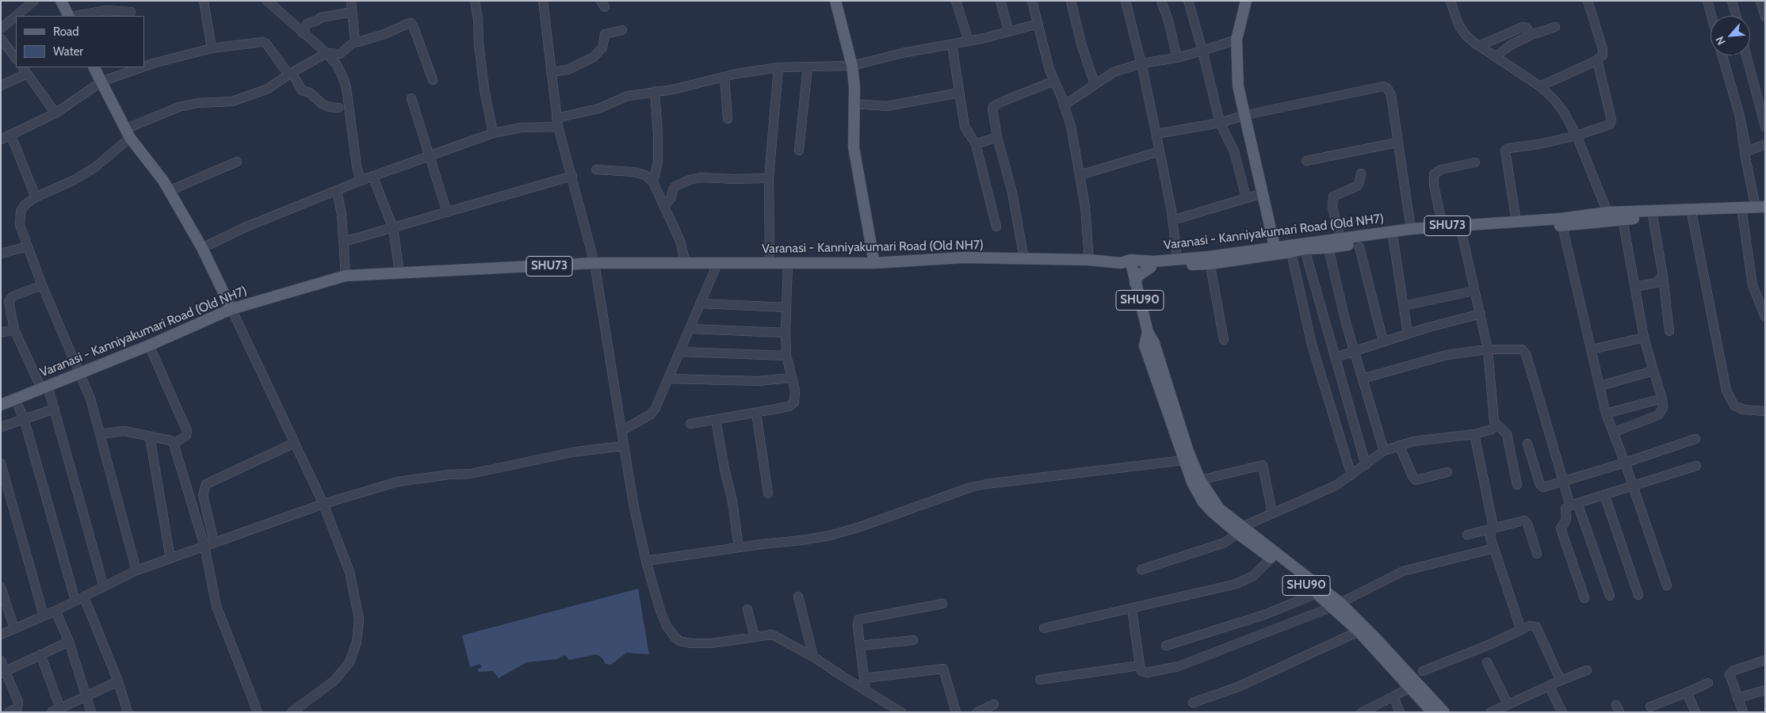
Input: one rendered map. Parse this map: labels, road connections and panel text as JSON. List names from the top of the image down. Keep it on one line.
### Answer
{"streets":{"main road":["SHU73","Varanasi - Kanniyakumari Road (Old NH7)","SHU90"]},"crossings":[["Varanasi - Kanniyakumari Road (Old NH7)","SHU90"]],"legend":["Road","Water"],"north":"bottom left"}
